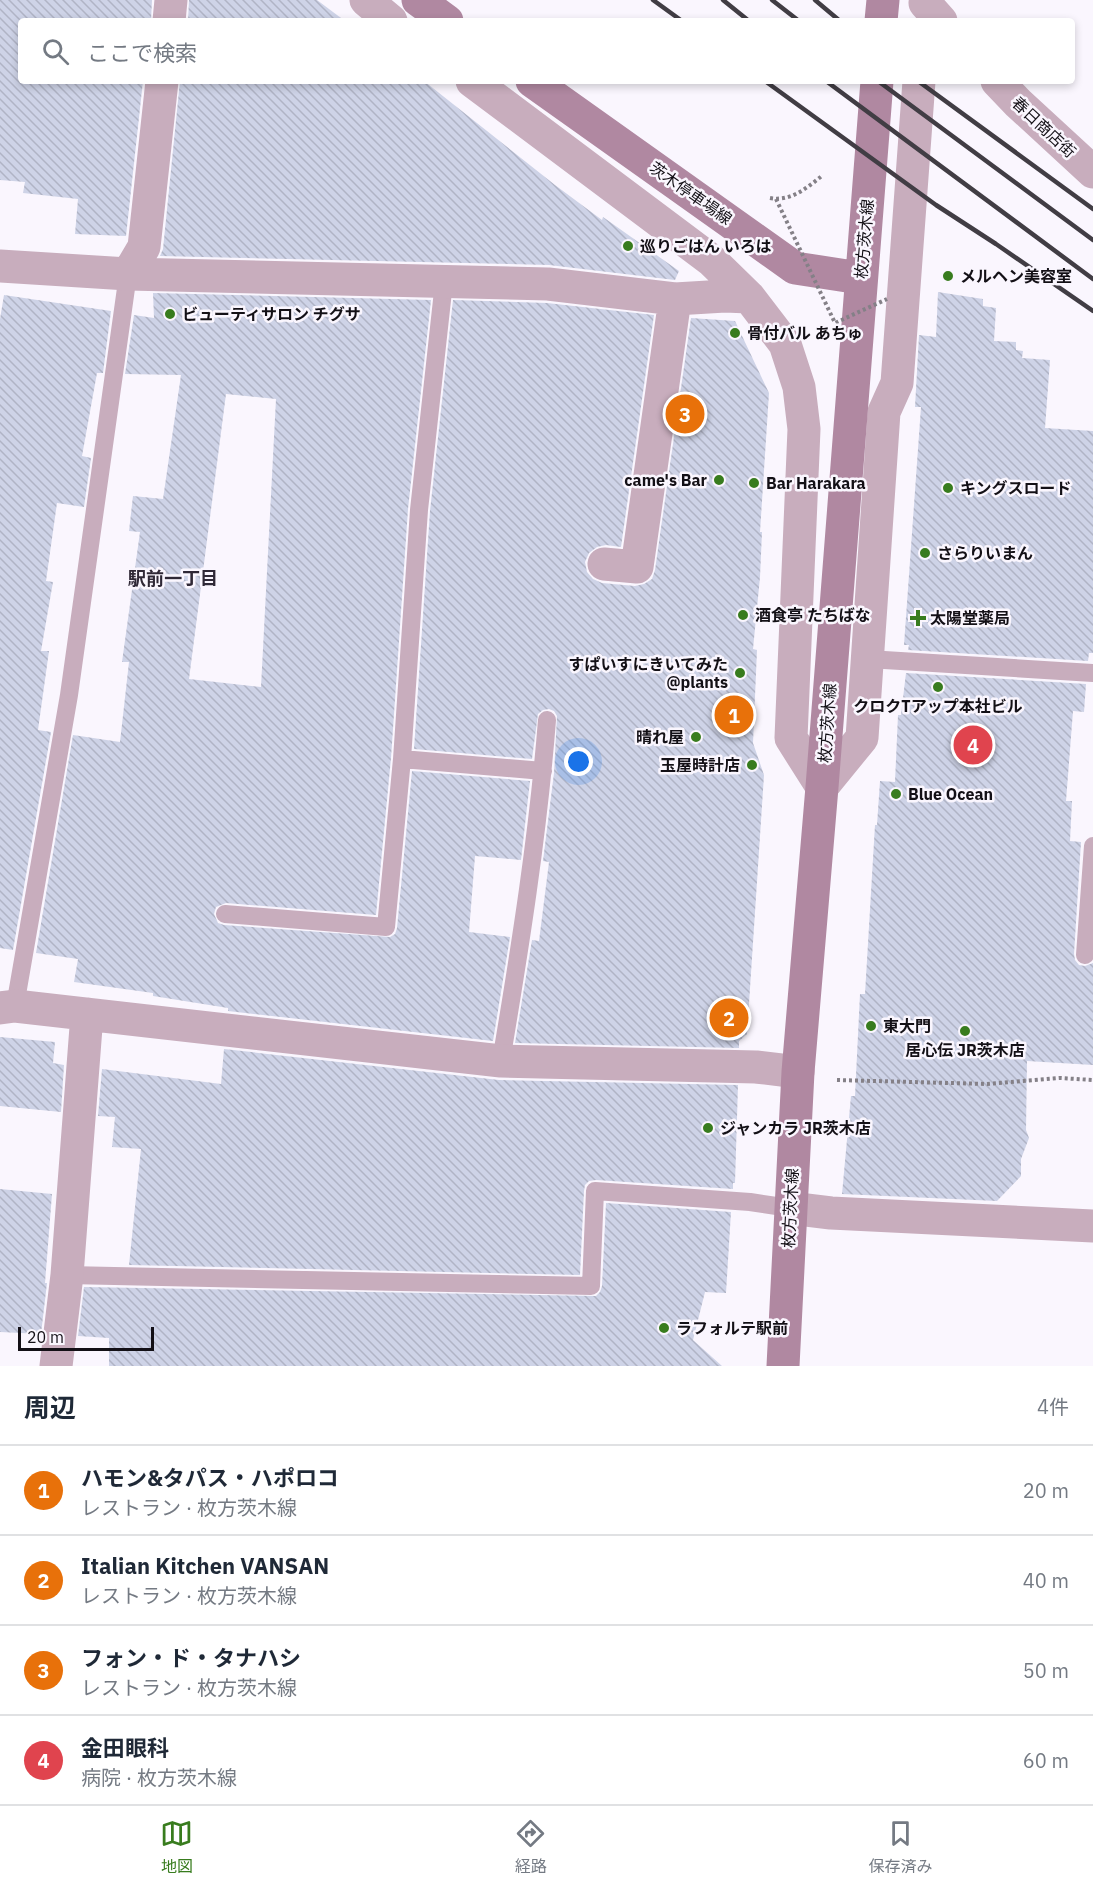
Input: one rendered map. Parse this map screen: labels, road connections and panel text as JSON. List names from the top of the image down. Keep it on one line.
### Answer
{"streets":{"main road":["茨木停車場線","枚方茨木線"],"street":["春日商店街"]},"crossings":[["茨木停車場線","枚方茨木線"]],"districts":["駅前一丁目"],"places":{"other":["巡りごはん いろは","メルヘン美容室","ビューティサロン チグサ","骨付バル あちゅ","came's Bar","Bar Harakara","キングスロード","さらりいまん","酒食亭 たちばな","すぱいすにきいてみた @plants","クロクTアップ本社ビル","晴れ屋","玉屋時計店","Blue Ocean","東大門","居心伝 JR茨木店","ジャンカラ JR茨木店","ラフォルテ駅前"],"health":["太陽堂薬局"]},"scale_bar":"20 m","page":{"search":"ここで検索","pins":["3","1","4","2"],"scale":"20 m","heading":["周辺","4件"],"list":[{"mark":"1","name":"ハモン&タパス・ハポロコ","note":"レストラン · 枚方茨木線","value":"20 m"},{"mark":"2","name":"Italian Kitchen VANSAN","note":"レストラン · 枚方茨木線","value":"40 m"},{"mark":"3","name":"フォン・ド・タナハシ","note":"レストラン · 枚方茨木線","value":"50 m"},{"mark":"4","name":"金田眼科","note":"病院 · 枚方茨木線","value":"60 m"}],"nav":["地図","経路","保存済み"]}}
